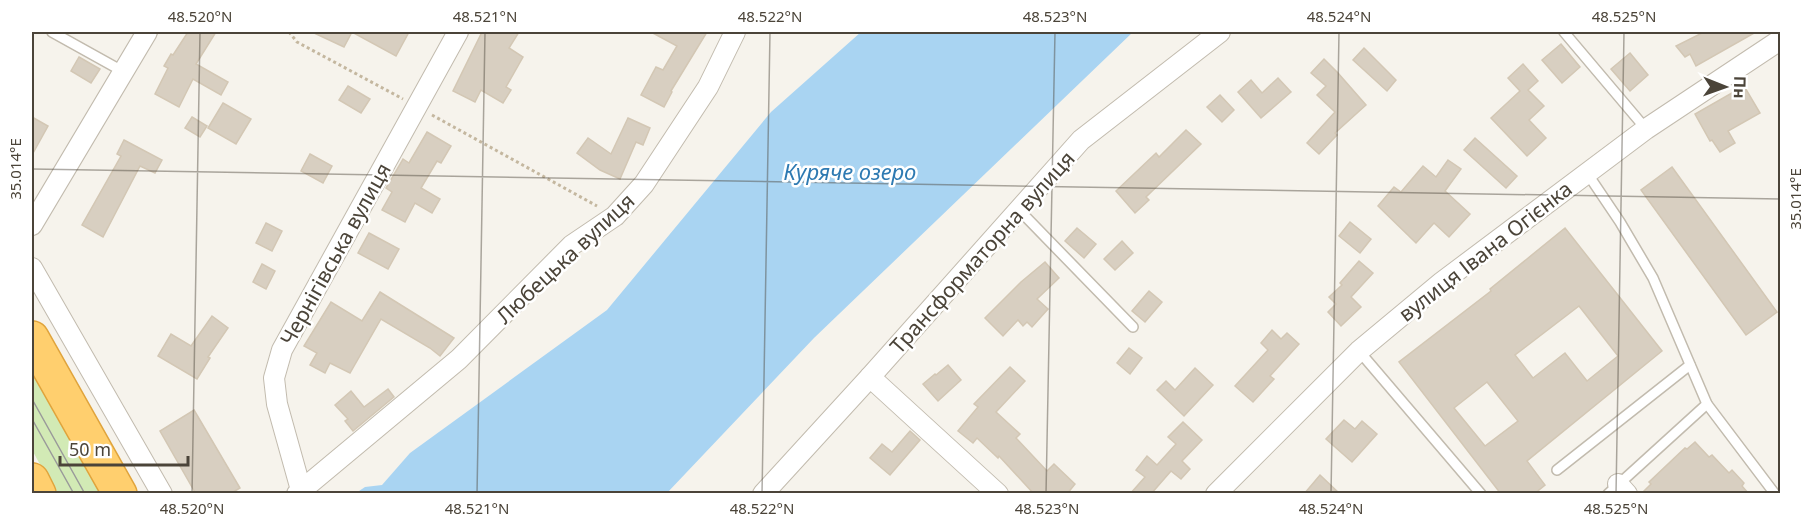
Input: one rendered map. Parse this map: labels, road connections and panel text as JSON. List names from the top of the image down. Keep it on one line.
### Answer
{"streets":{"street":["вулиця Івана Огієнка","Трансформаторна вулиця","Чернігівська вулиця","Любецька вулиця"]},"crossings":[["Чернігівська вулиця","Любецька вулиця"]],"water":["Куряче озеро"],"scale_bar":"50 m","north":"right","coordinates":["48.520°N","48.521°N","48.522°N","48.523°N","48.524°N","48.525°N","35.014°E"]}
